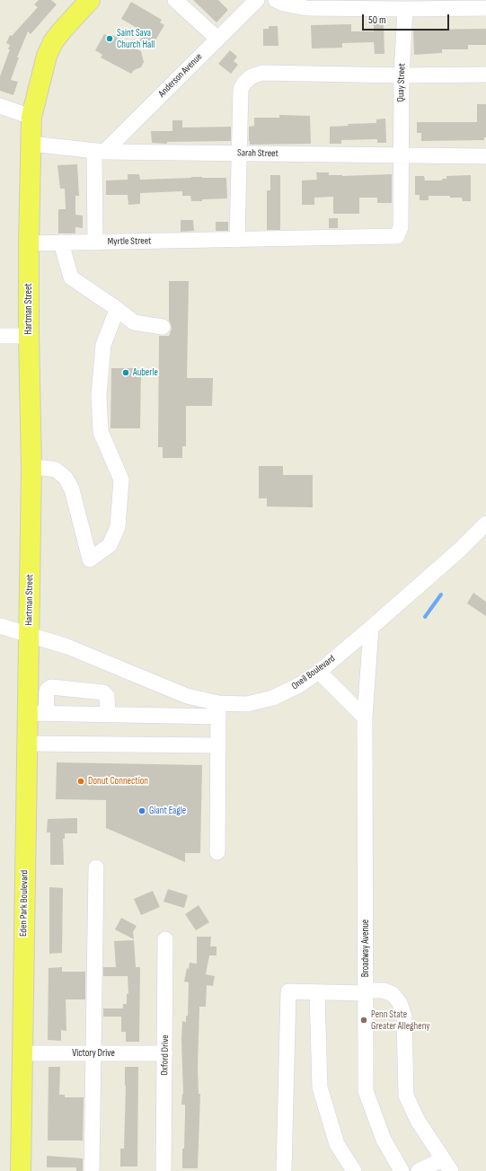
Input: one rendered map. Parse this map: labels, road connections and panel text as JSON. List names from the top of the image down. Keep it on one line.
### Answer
{"streets":{"main road":["Hartman Street","Eden Park Boulevard"],"street":["Anderson Avenue","Quay Street","Sarah Street","Myrtle Street","Oneil Boulevard","Broadway Avenue","Victory Drive","Oxford Drive"]},"crossings":[["Anderson Avenue","Sarah Street"],["Quay Street","Sarah Street"],["Quay Street","Myrtle Street"],["Sarah Street","Hartman Street"],["Myrtle Street","Hartman Street"],["Hartman Street","Oneil Boulevard"],["Hartman Street","Eden Park Boulevard"],["Oneil Boulevard","Eden Park Boulevard"],["Oneil Boulevard","Broadway Avenue"],["Eden Park Boulevard","Victory Drive"],["Victory Drive","Oxford Drive"]],"places":["Saint Sava Church Hall","Auberle","Donut Connection","Giant Eagle","Penn State Greater Allegheny"],"scale_bar":"50 m"}
